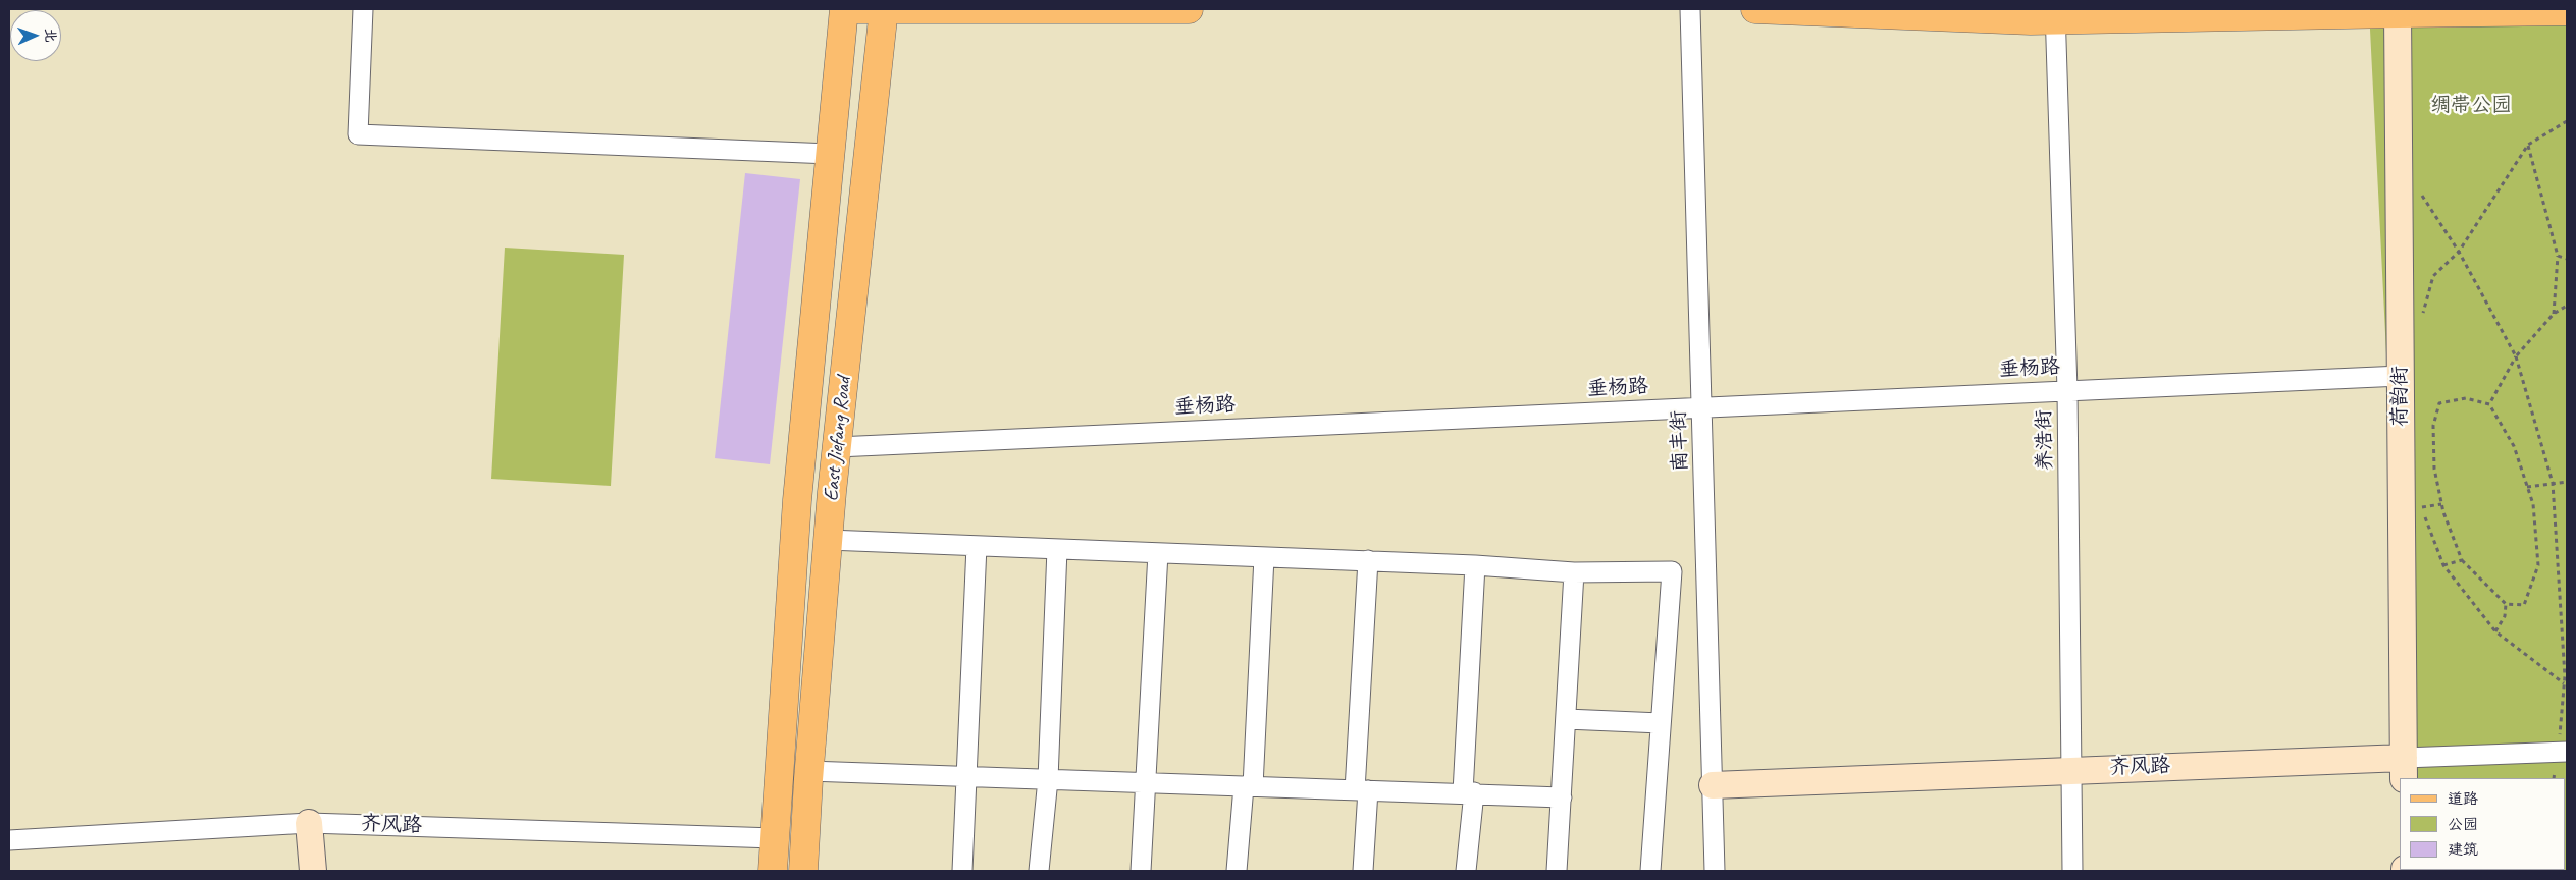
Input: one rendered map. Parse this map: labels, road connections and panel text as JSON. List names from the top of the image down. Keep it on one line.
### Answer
{"streets":{"main road":["East Jiefang Road"],"street":["垂杨路","荷韵街","养浩街","南丰街","齐风路"]},"crossings":[["垂杨路","荷韵街"],["垂杨路","East Jiefang Road"],["垂杨路","养浩街"],["垂杨路","南丰街"],["荷韵街","齐风路"],["East Jiefang Road","齐风路"],["养浩街","齐风路"],["南丰街","齐风路"]],"parks":["绸带公园"],"legend":["道路","公园","建筑"],"north":"right"}
